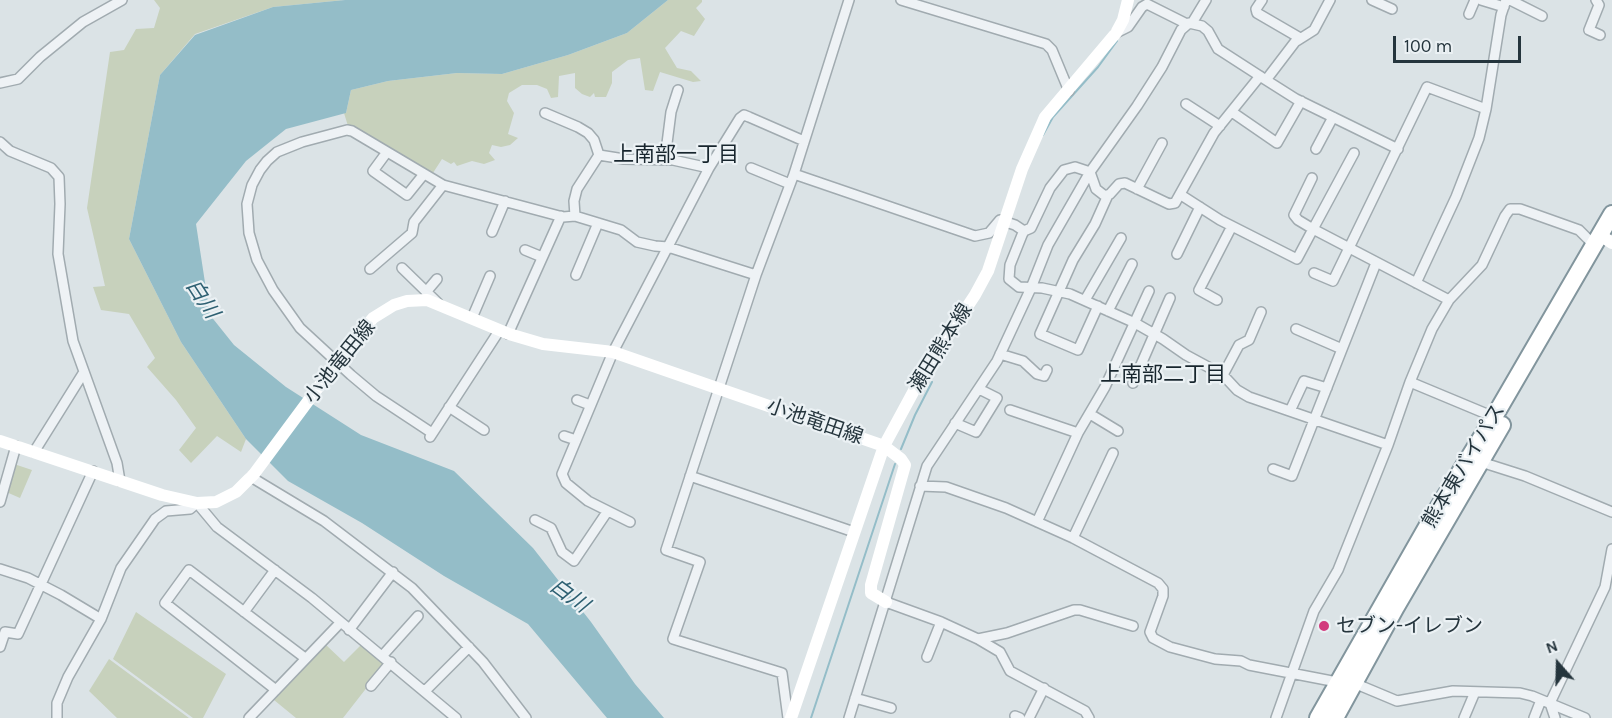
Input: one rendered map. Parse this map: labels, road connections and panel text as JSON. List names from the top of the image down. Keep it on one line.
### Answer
{"streets":{"highway":["熊本東バイパス"],"main road":["瀬田熊本線","小池竜田線"]},"crossings":[["瀬田熊本線","小池竜田線"]],"districts":["上南部一丁目","上南部二丁目"],"water":["白川"],"places":["セブン-イレブン"],"scale_bar":"100 m","north":"top"}
